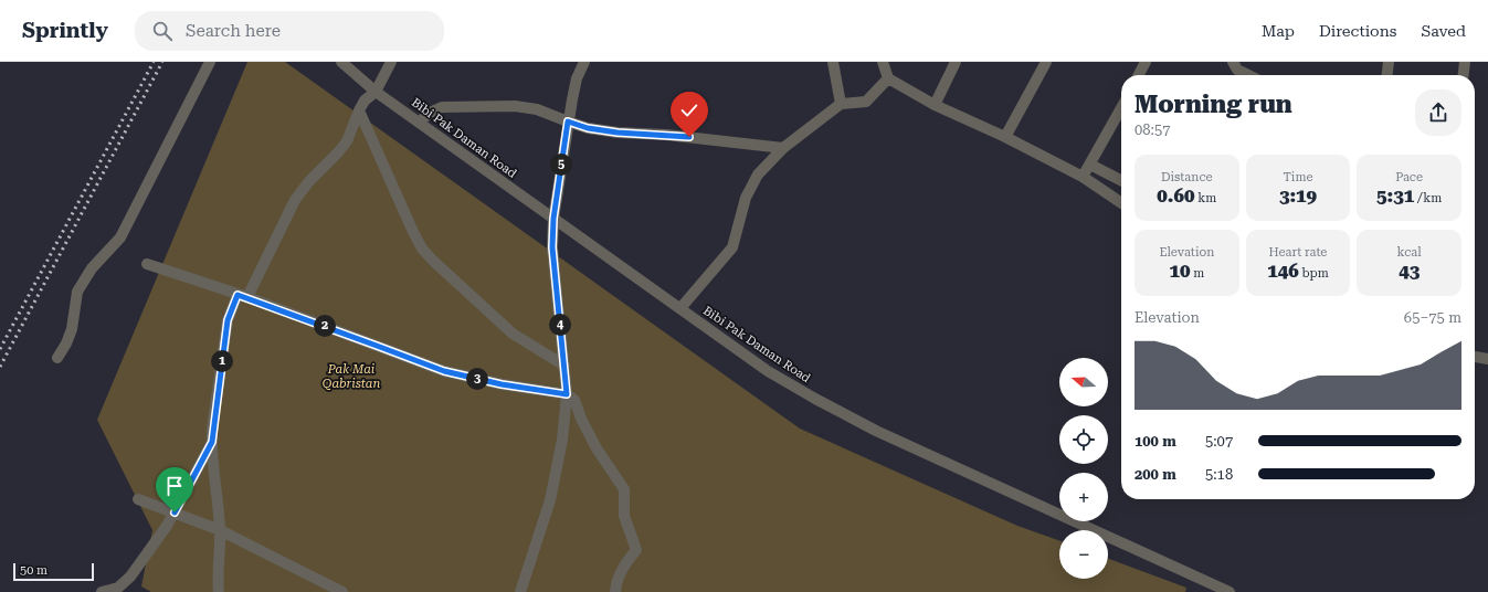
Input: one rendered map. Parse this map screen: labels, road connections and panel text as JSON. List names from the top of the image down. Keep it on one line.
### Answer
{"streets":{"street":["Bibi Pak Daman Road"]},"parks":["Pak Mai Qabristan"],"scale_bar":"50 m","north":"left","page":{"header":"Sprintly","search":"Search here","nav":["Map","Directions","Saved"],"heading":["Morning run","08:57"],"stats":[["Distance","0.60 km"],["Time","3:19"],["Pace","5:31 /km"],["Elevation","10 m"],["Heart rate","146 bpm"],["kcal","43"]],"pins":["5","4","2","1","3"],"chart":["Elevation","65–75 m"],"map_buttons":["+","−"],"list":[{"name":"100 m","note":"5:07"},{"name":"200 m","note":"5:18"}],"scale":"50 m"}}
